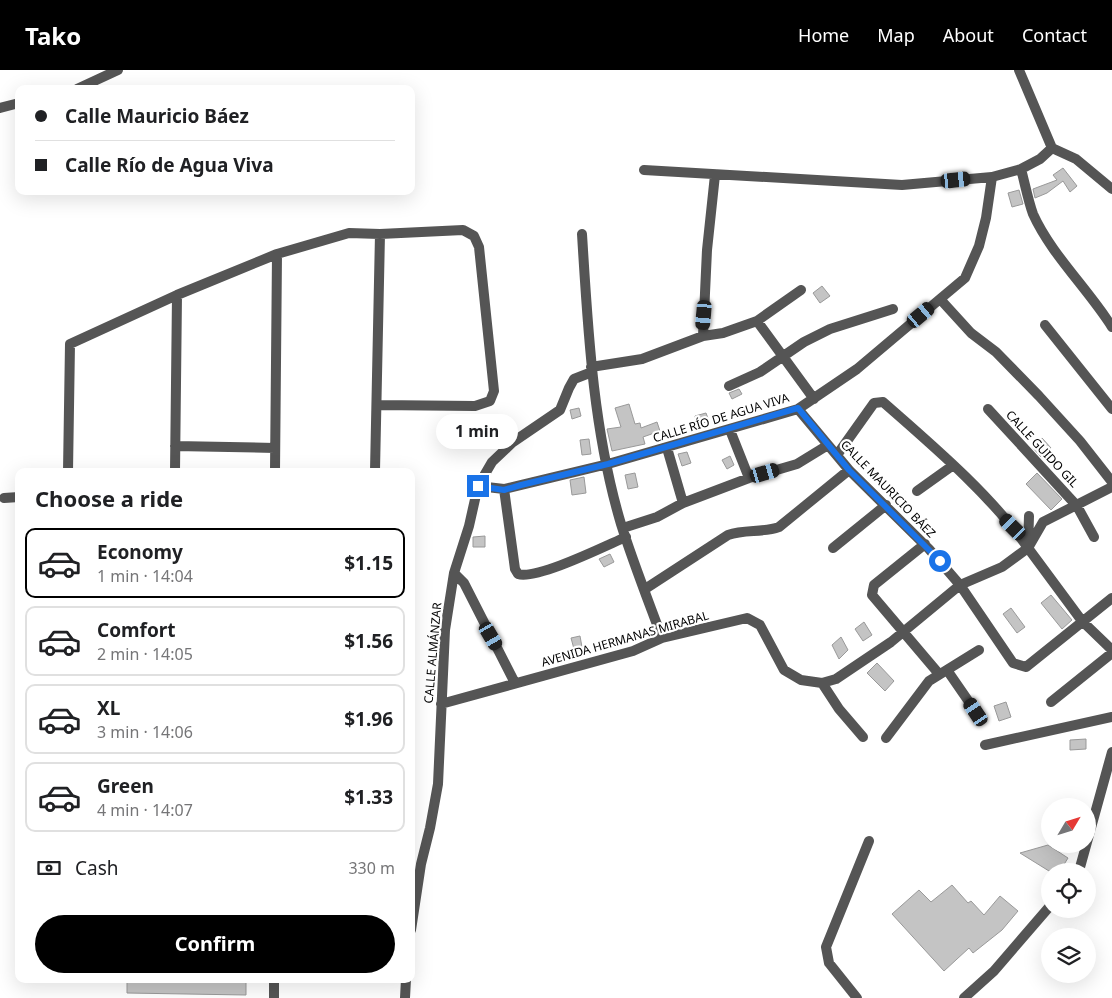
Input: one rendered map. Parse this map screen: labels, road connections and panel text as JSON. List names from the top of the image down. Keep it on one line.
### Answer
{"streets":{"street":["CALLE RÍO DE AGUA VIVA","CALLE GUIDO GIL","CALLE MAURICIO BÁEZ","AVENIDA HERMANAS MIRABAL","CALLE ALMÁNZAR"]},"crossings":[["CALLE RÍO DE AGUA VIVA","CALLE MAURICIO BÁEZ"],["CALLE RÍO DE AGUA VIVA","CALLE ALMÁNZAR"],["AVENIDA HERMANAS MIRABAL","CALLE ALMÁNZAR"]],"north":"top right","page":{"header":"Tako","nav":["Home","Map","About","Contact"],"banner":["Calle Mauricio Báez","Calle Río de Agua Viva"],"bubble":"1 min","heading":"Choose a ride","list":[{"name":"Economy","note":"1 min · 14:04","value":"$1.15"},{"name":"Comfort","note":"2 min · 14:05","value":"$1.56"},{"name":"XL","note":"3 min · 14:06","value":"$1.96"},{"name":"Green","note":"4 min · 14:07","value":"$1.33"}],"pay":["Cash","330 m"],"buttons":"Confirm"}}
